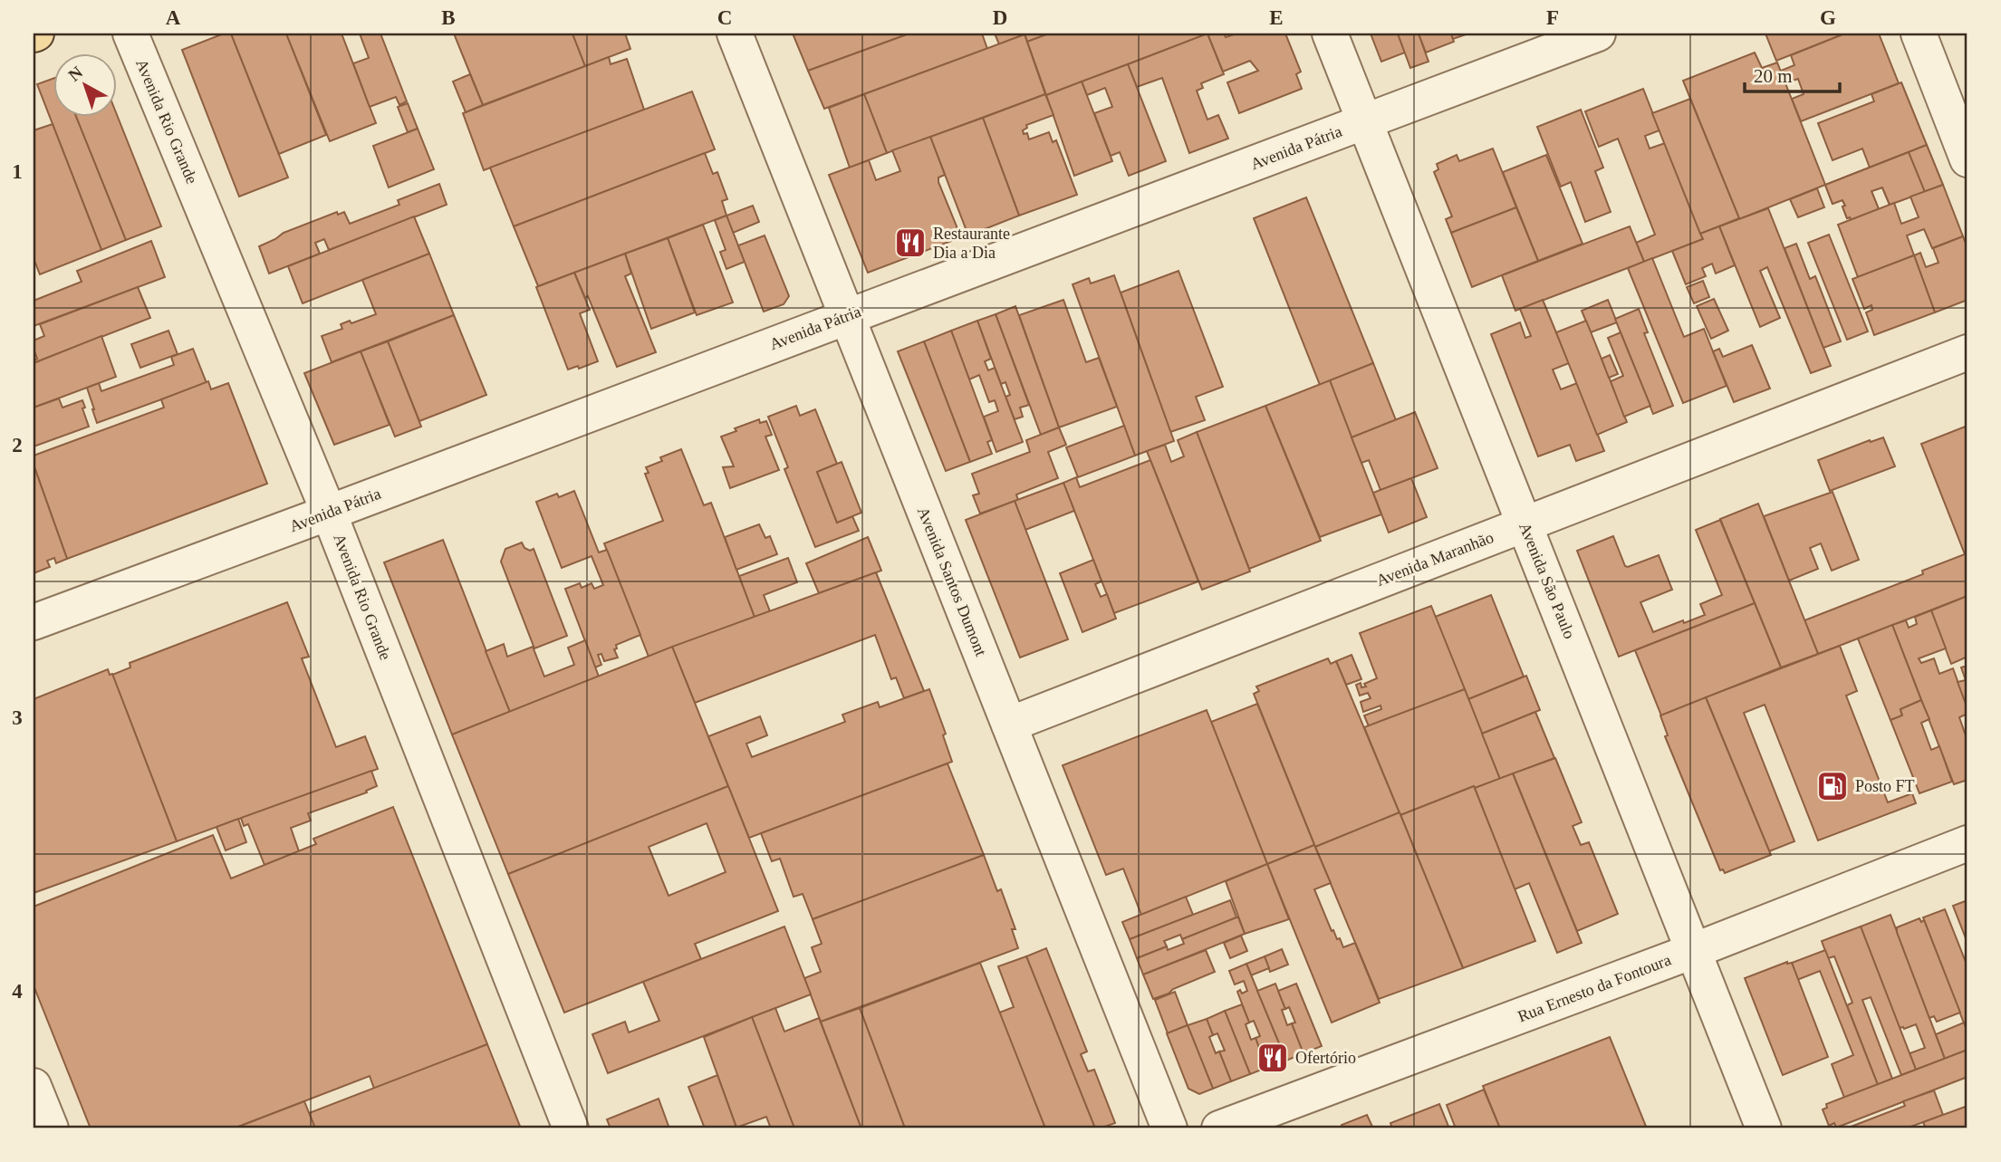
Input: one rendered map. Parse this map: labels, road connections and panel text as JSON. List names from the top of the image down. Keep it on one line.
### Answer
{"streets":{"street":["Avenida Rio Grande","Avenida Pátria","Avenida Maranhão","Avenida São Paulo","Avenida Santos Dumont","Rua Ernesto da Fontoura"]},"crossings":[["Avenida Rio Grande","Avenida Pátria"],["Avenida Pátria","Avenida São Paulo"],["Avenida Pátria","Avenida Santos Dumont"],["Avenida Maranhão","Avenida São Paulo"],["Avenida Maranhão","Avenida Santos Dumont"],["Avenida São Paulo","Rua Ernesto da Fontoura"]],"places":{"restaurant":["Restaurante Dia a Dia","Ofertório"],"fuel station":["Posto FT"]},"scale_bar":"20 m","north":"top left","grid":{"columns":["A","B","C","D","E","F","G"],"rows":["1","2","3","4"]}}
